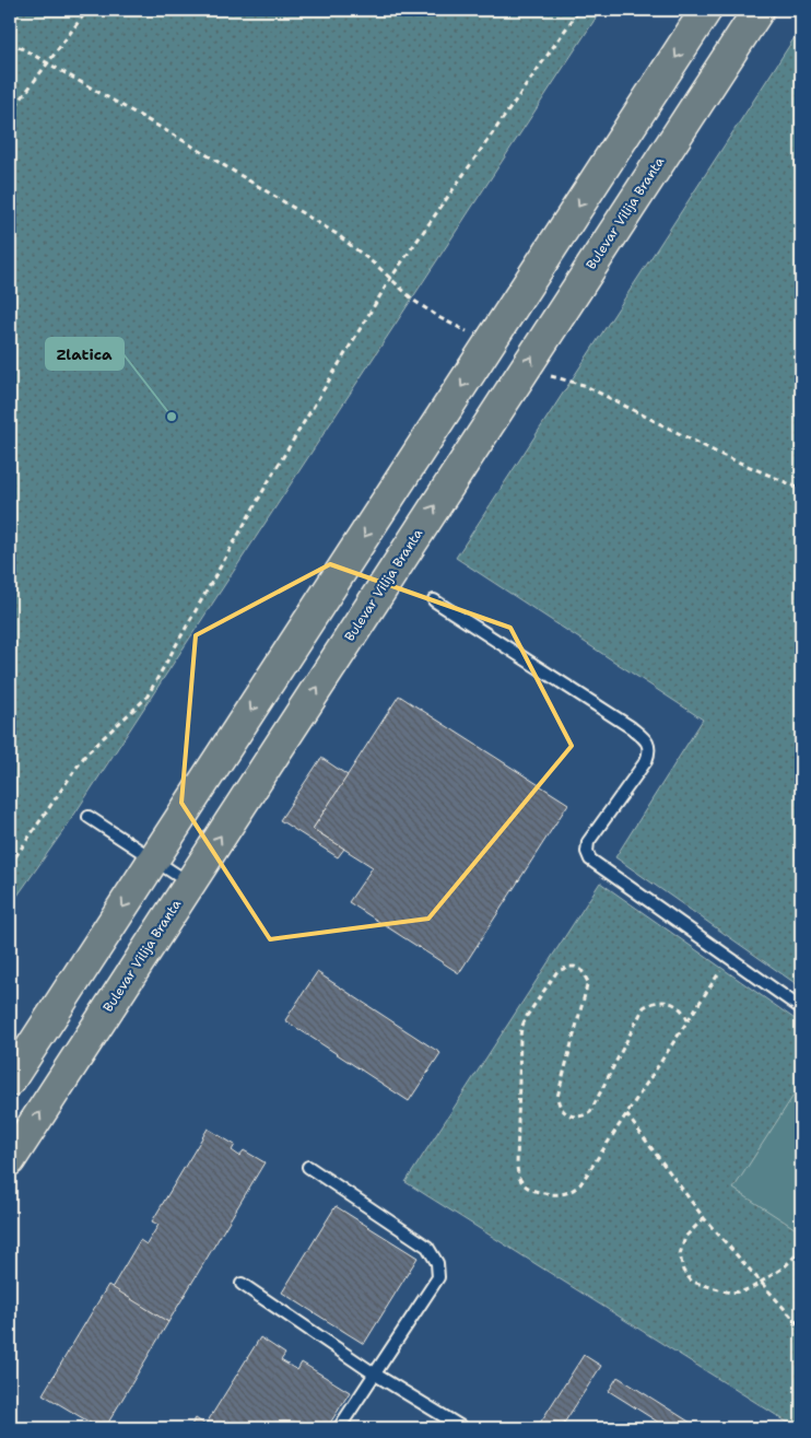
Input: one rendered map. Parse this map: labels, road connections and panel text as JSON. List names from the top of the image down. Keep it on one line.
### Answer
{"streets":{"main road":["Bulevar Vilija Branta"]},"places":["Zlatica"]}
